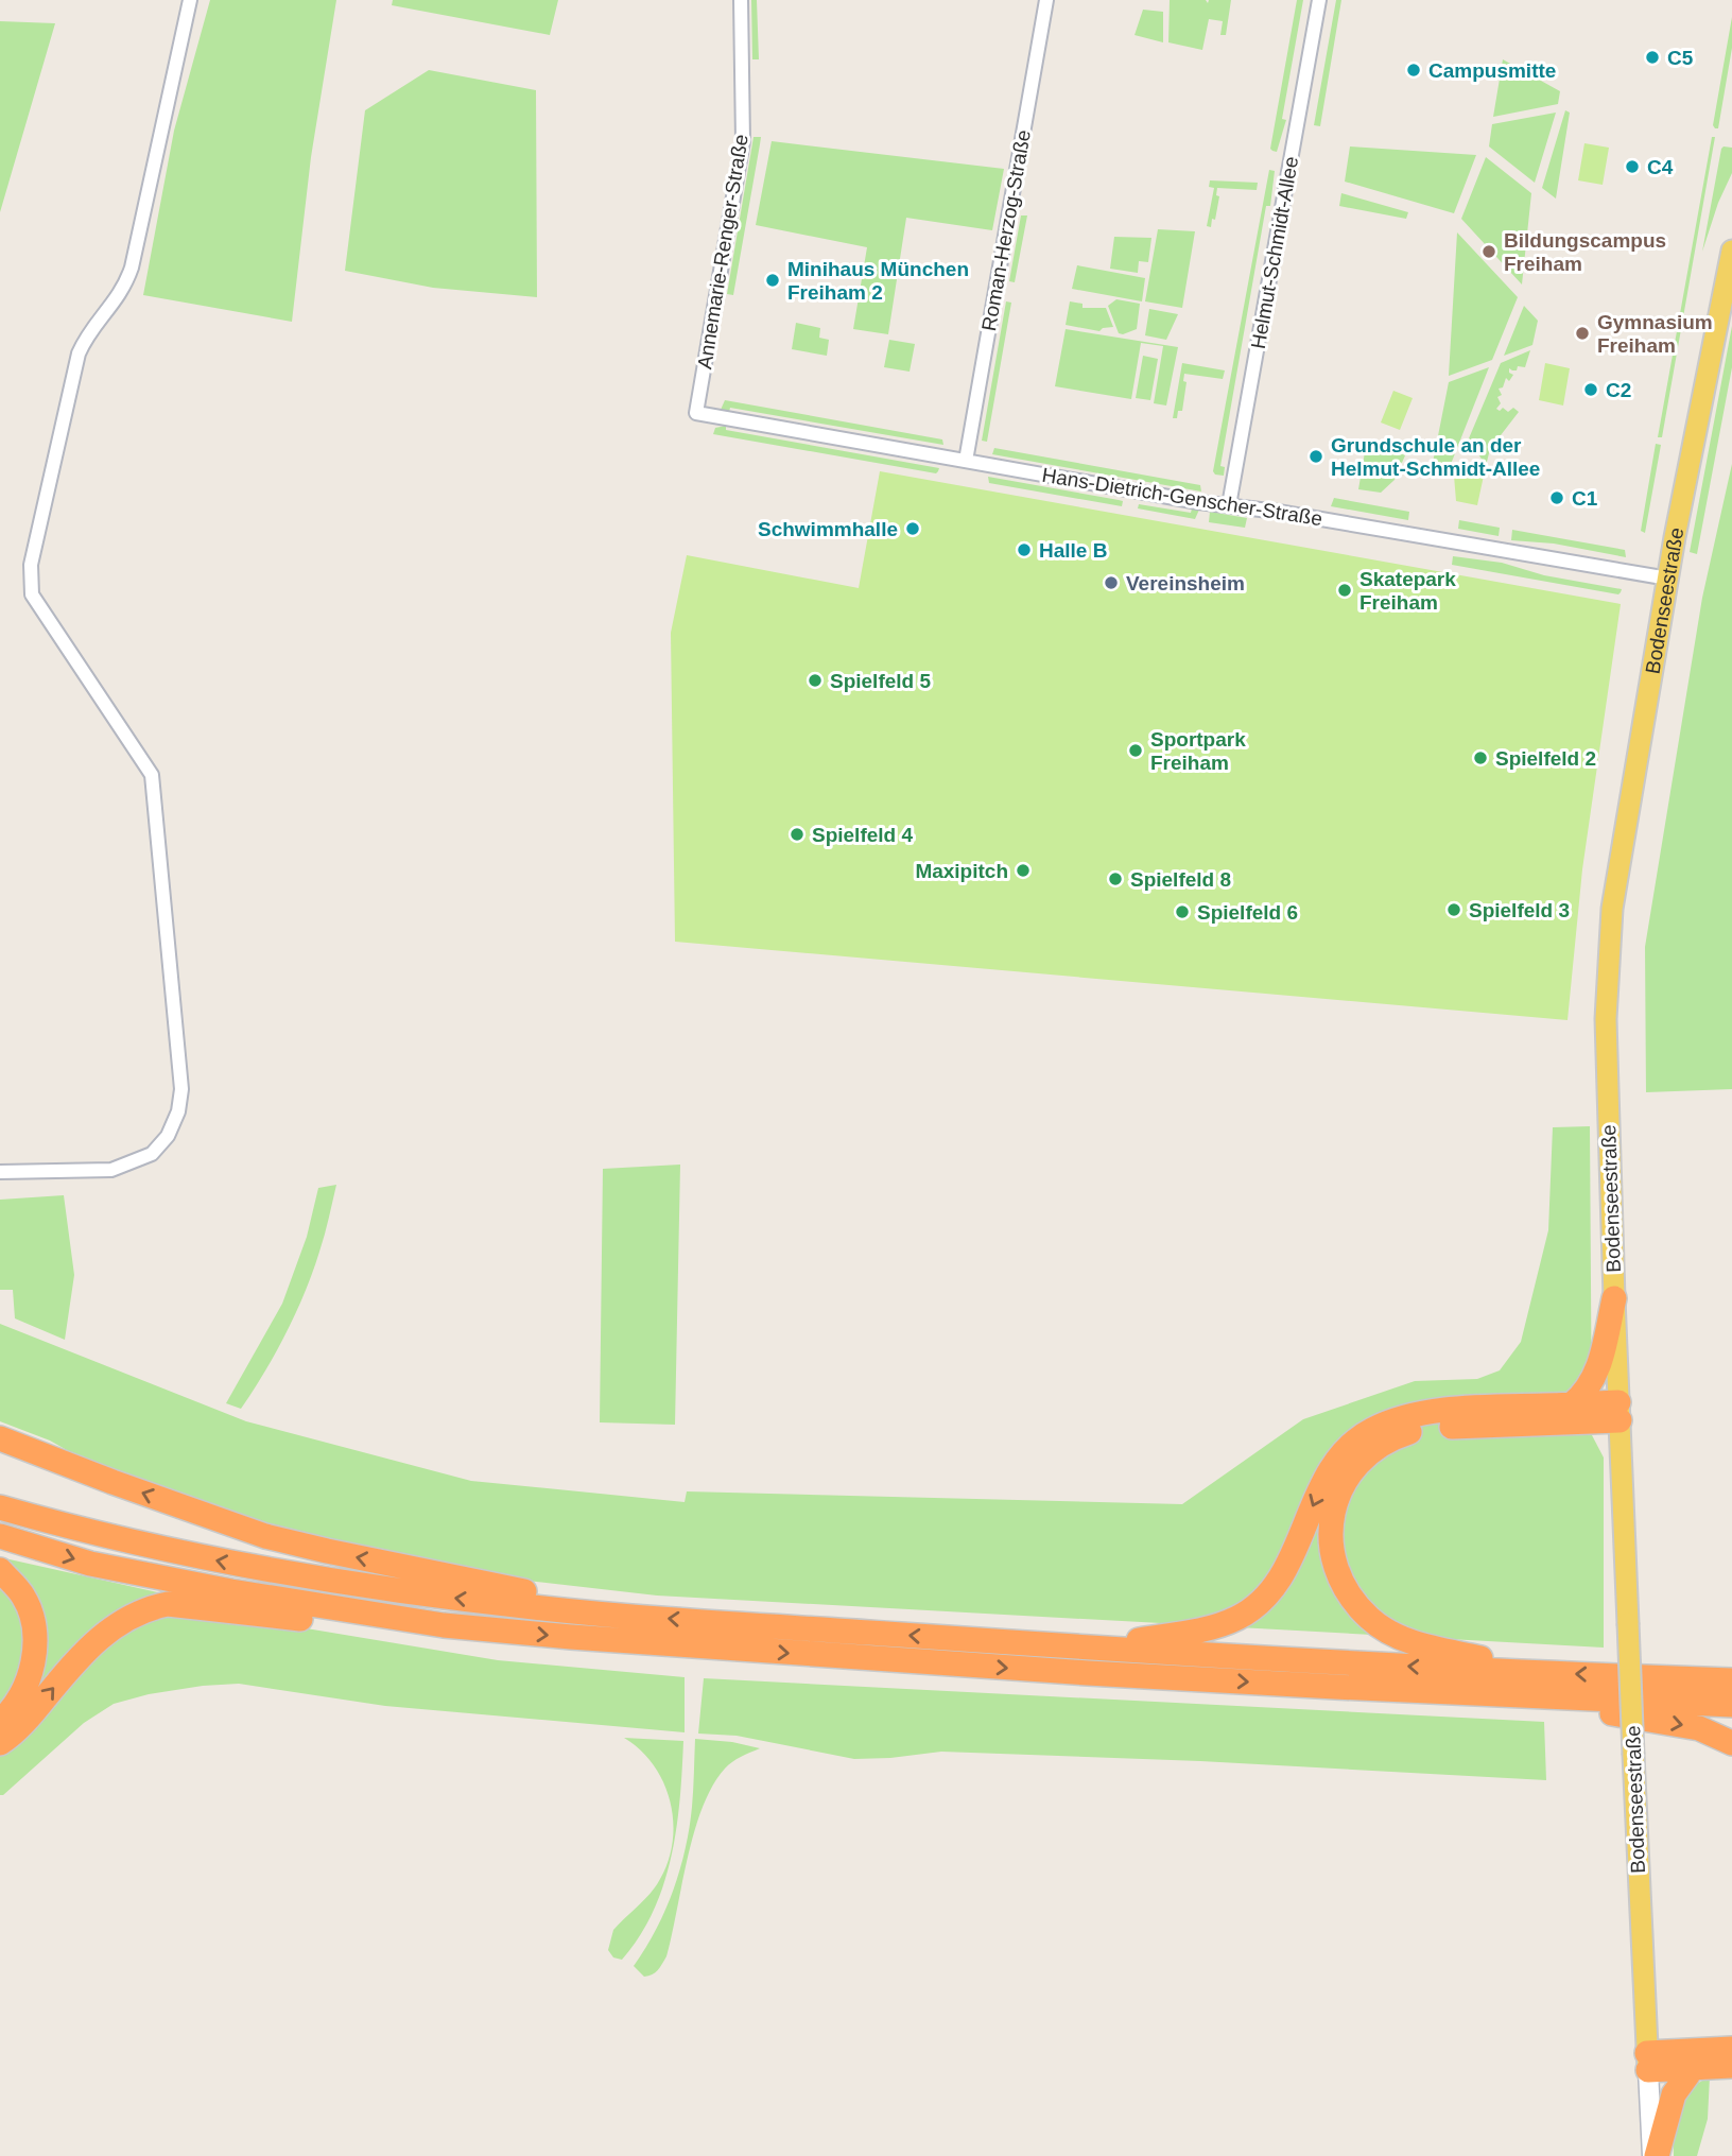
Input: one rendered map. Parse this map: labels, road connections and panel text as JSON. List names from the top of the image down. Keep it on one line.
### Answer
{"streets":{"main road":["Bodenseestraße"],"street":["Roman-Herzog-Straße","Annemarie-Renger-Straße","Helmut-Schmidt-Allee","Hans-Dietrich-Genscher-Straße"]},"crossings":[["Roman-Herzog-Straße","Hans-Dietrich-Genscher-Straße"],["Annemarie-Renger-Straße","Hans-Dietrich-Genscher-Straße"],["Helmut-Schmidt-Allee","Hans-Dietrich-Genscher-Straße"],["Hans-Dietrich-Genscher-Straße","Bodenseestraße"]],"places":["C5","Campusmitte","C4","Bildungscampus Freiham","Minihaus München Freiham 2","Gymnasium Freiham","C2","Grundschule an der Helmut-Schmidt-Allee","C1","Schwimmhalle","Halle B","Vereinsheim","Skatepark Freiham","Spielfeld 5","Sportpark Freiham","Spielfeld 2","Spielfeld 4","Maxipitch","Spielfeld 8","Spielfeld 3","Spielfeld 6"]}
